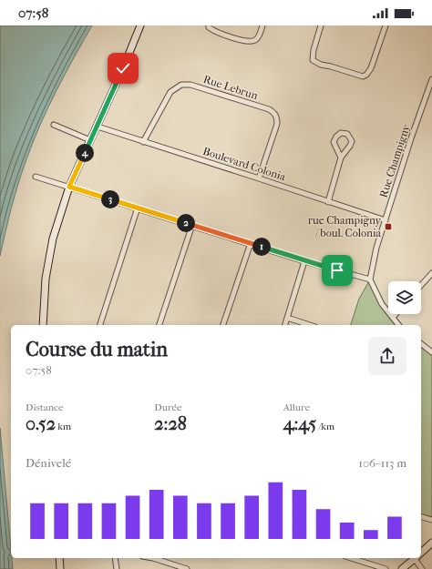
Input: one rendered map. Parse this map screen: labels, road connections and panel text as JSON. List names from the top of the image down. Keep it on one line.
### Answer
{"streets":{"street":["Rue Lebrun","Rue Champigny","Boulevard Colonia"]},"crossings":[["Rue Lebrun","Boulevard Colonia"],["Rue Champigny","Boulevard Colonia"]],"places":{"transit":["rue Champigny / boul. Colonia"]},"page":{"status":"07:58","pins":["4","3","2","1"],"heading":["Course du matin","07:58"],"stats":[["Distance","0.52 km"],["Durée","2:28"],["Allure","4:45 /km"]],"chart":["Dénivelé","106–113 m"]}}
